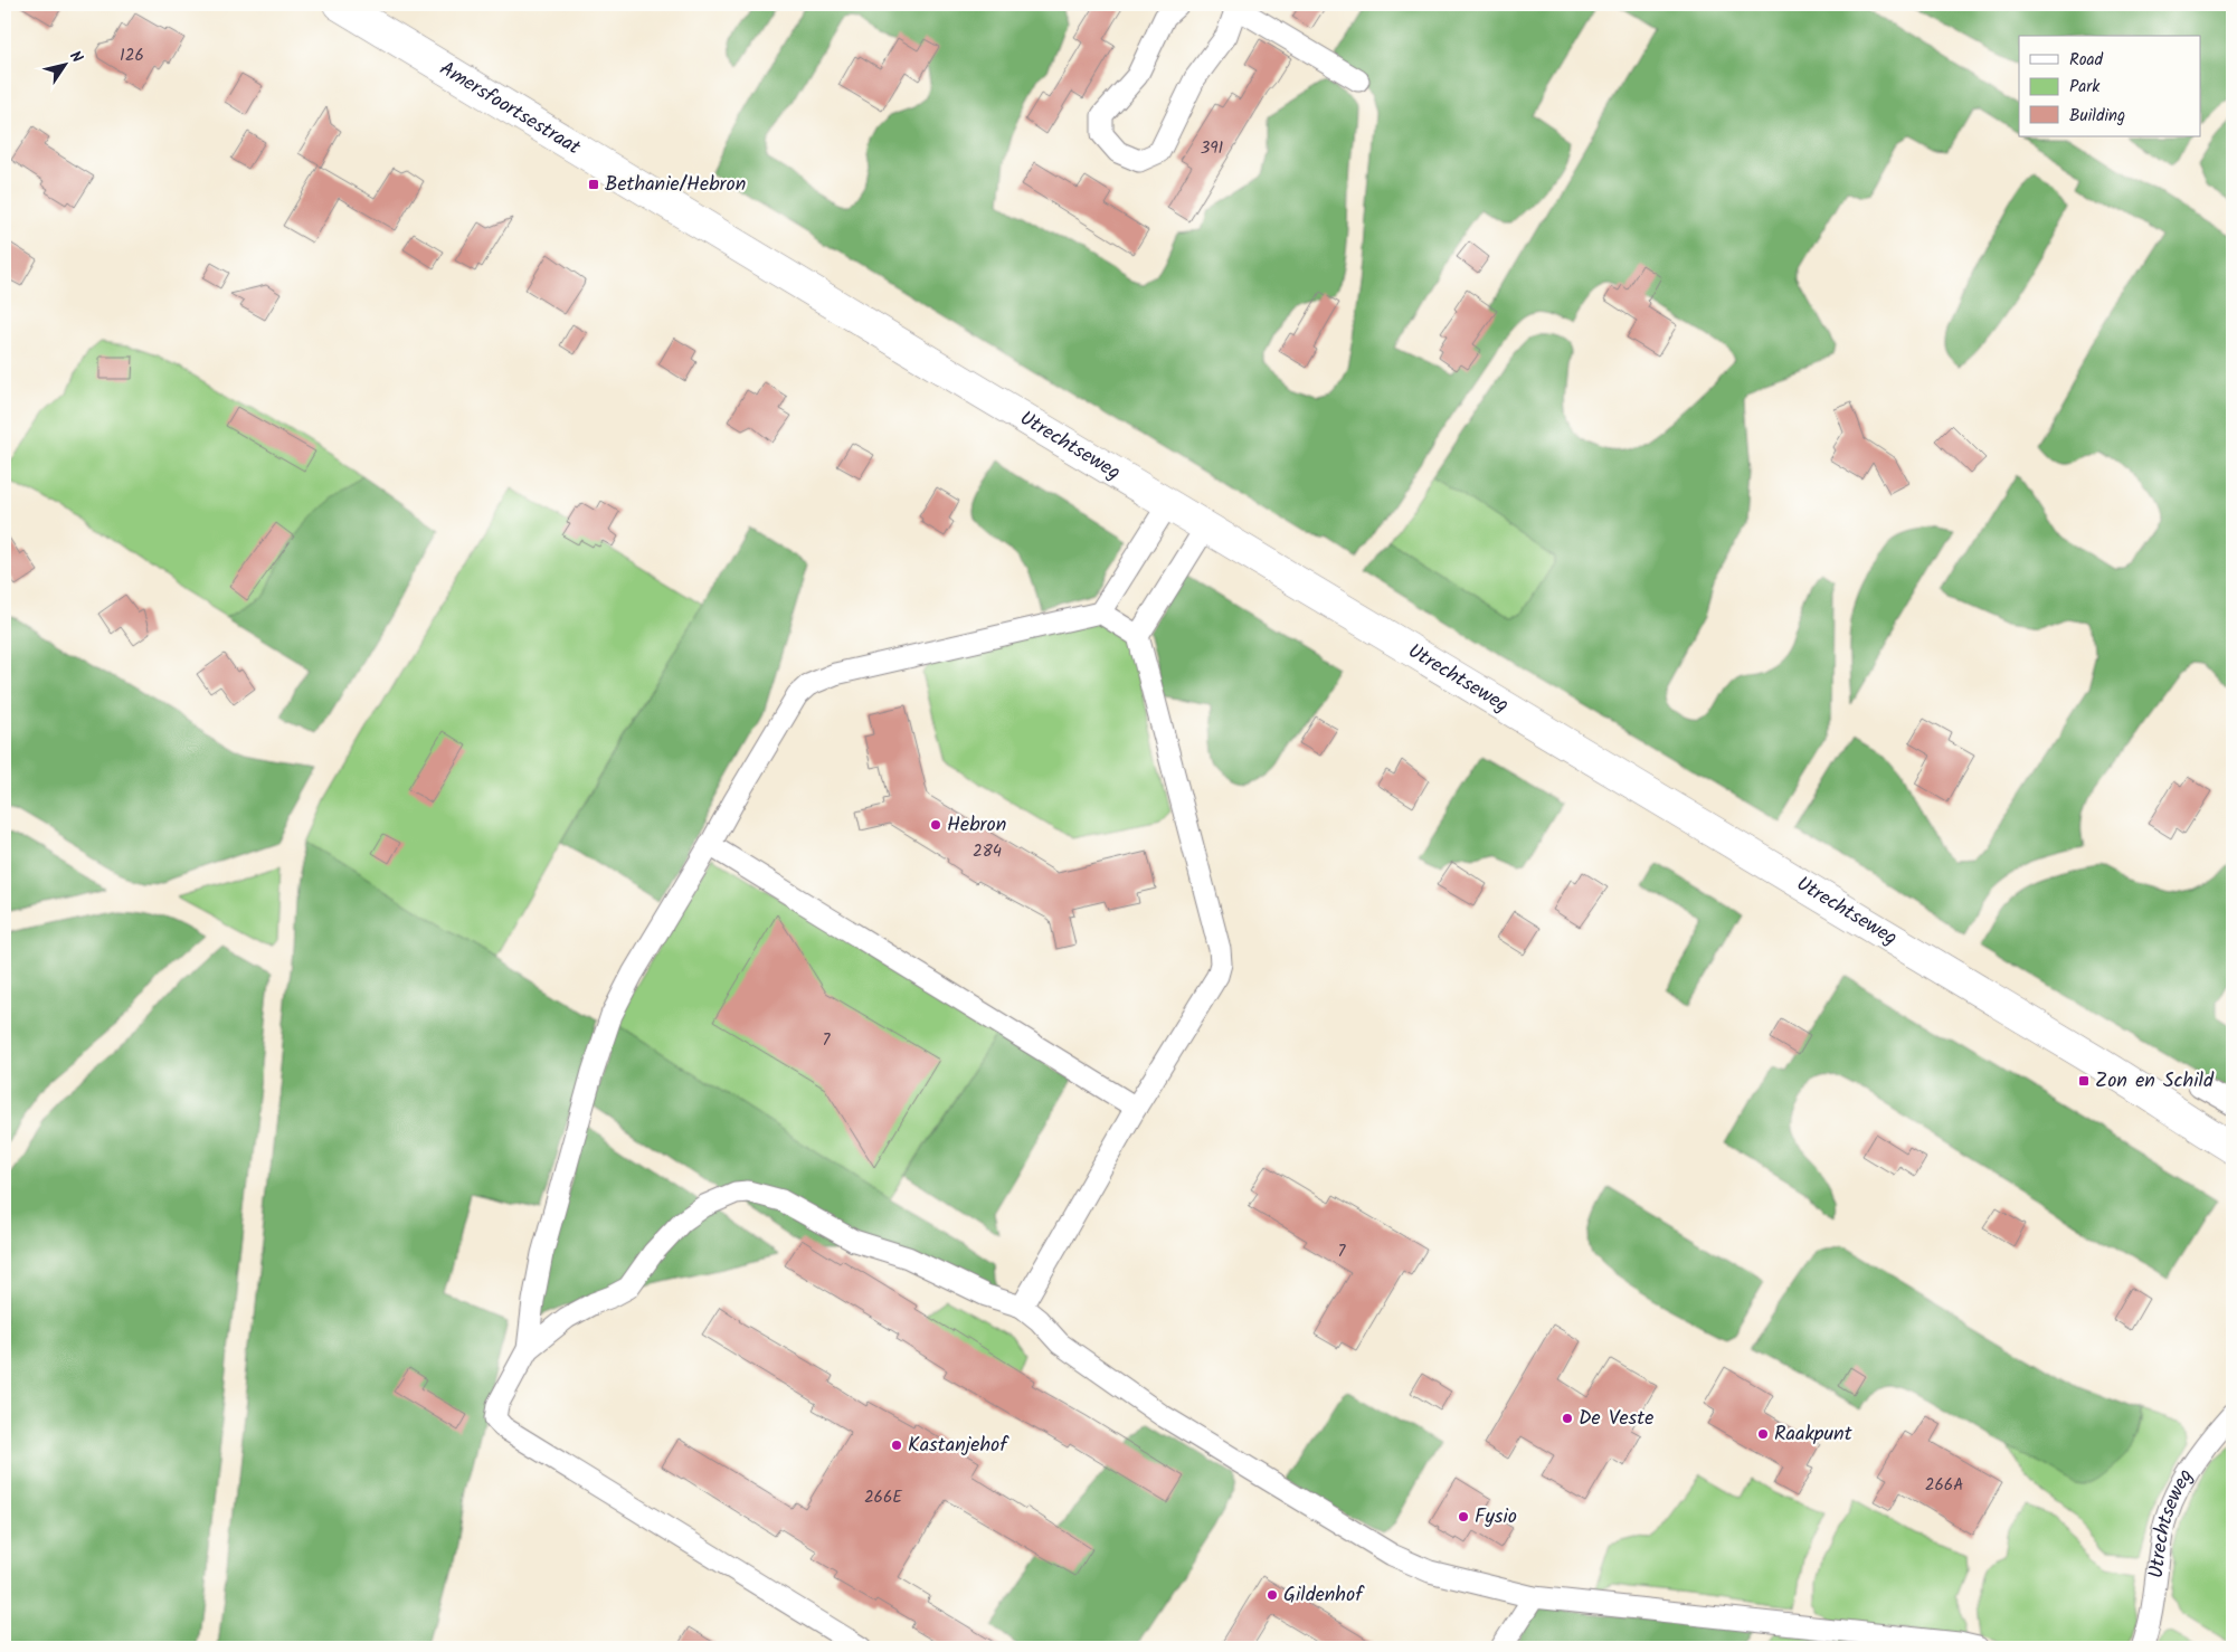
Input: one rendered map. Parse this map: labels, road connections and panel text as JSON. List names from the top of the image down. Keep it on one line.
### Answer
{"streets":{"main road":["Amersfoortsestraat","Utrechtseweg"]},"crossings":[["Amersfoortsestraat","Utrechtseweg"]],"places":{"transit":["Bethanie/Hebron","Zon en Schild"],"other":["Hebron","De Veste","Raakpunt","Kastanjehof","Fysio","Gildenhof"]},"house_numbers":["126","391","284","7","7","266A","266E"],"legend":["Road","Park","Building"],"north":"top right"}
